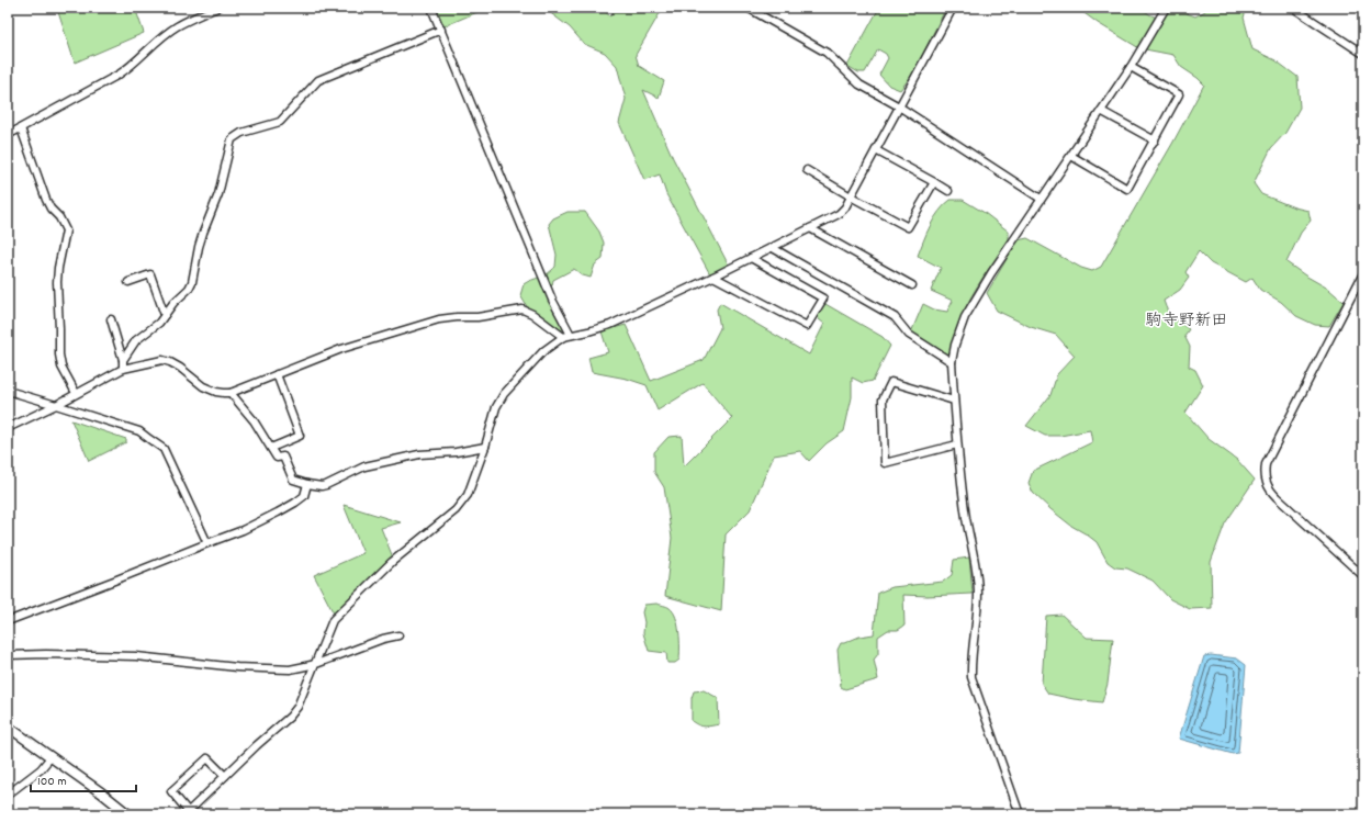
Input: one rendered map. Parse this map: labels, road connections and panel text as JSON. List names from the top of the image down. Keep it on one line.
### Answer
{"districts":["駒寺野新田"],"scale_bar":"100 m"}
